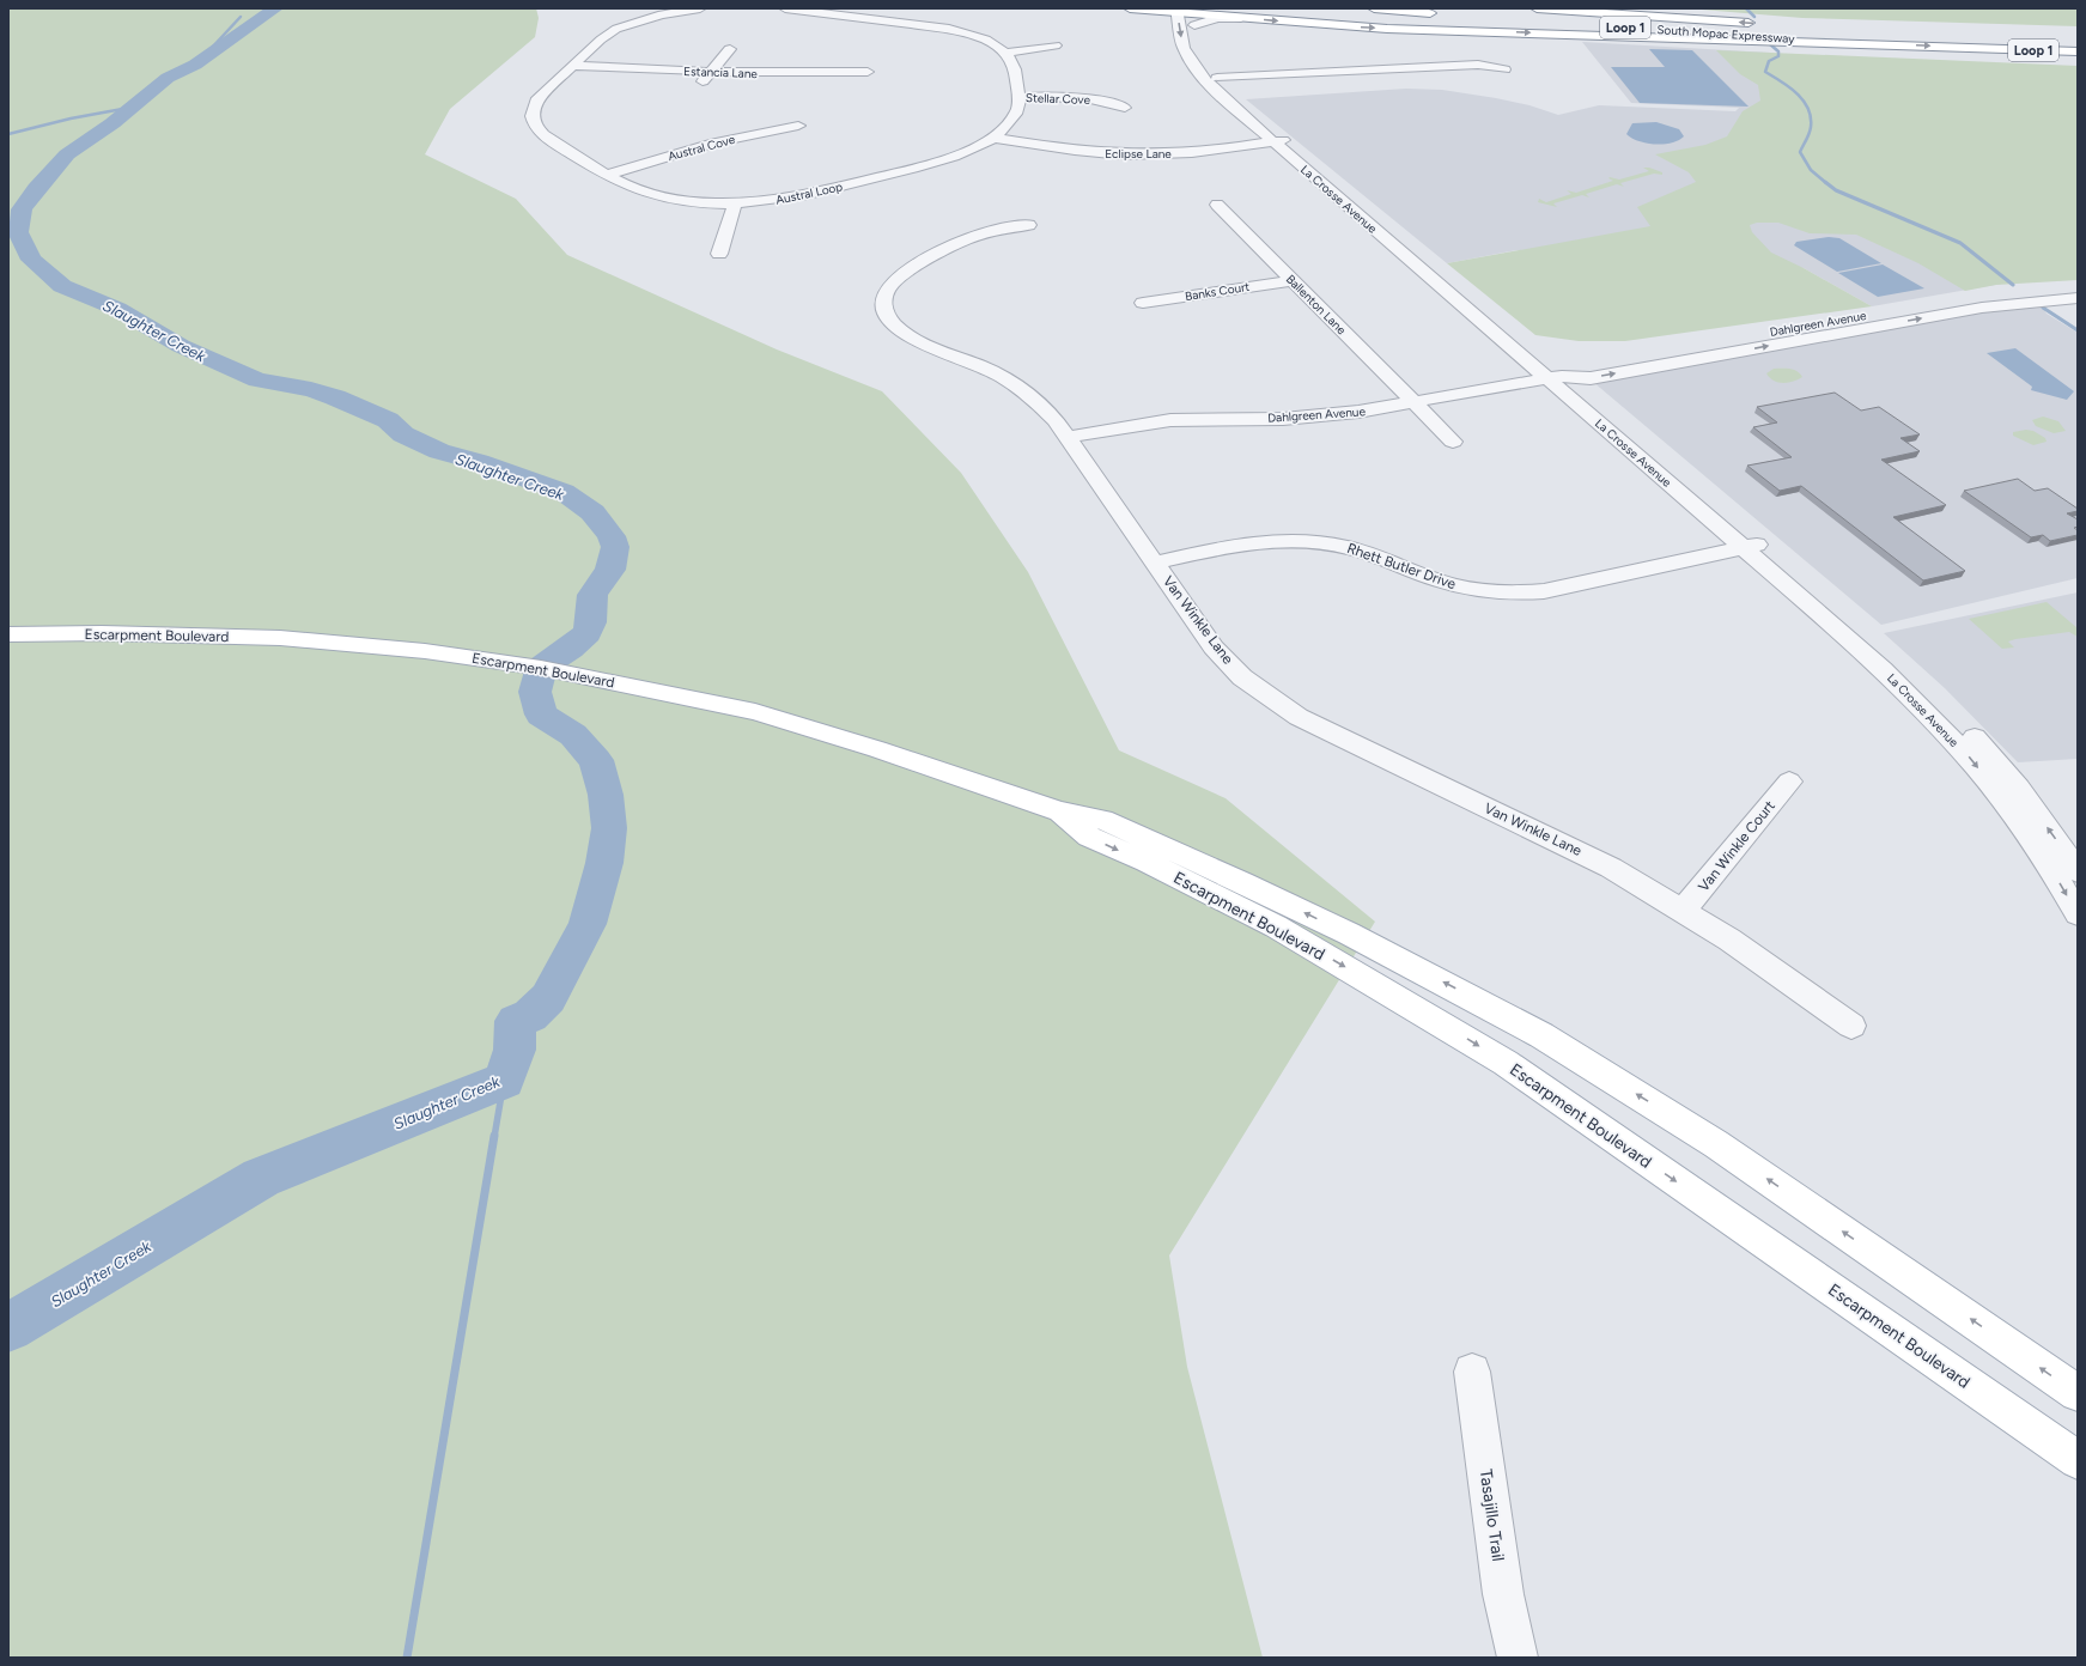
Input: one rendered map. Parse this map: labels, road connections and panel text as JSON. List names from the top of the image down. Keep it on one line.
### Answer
{"streets":{"main road":["Loop 1","South Mopac Expressway","Escarpment Boulevard"],"street":["Estancia Lane","Stellar Cove","Austral Cove","Eclipse Lane","Austral Loop","La Crosse Avenue","Banks Court","Ballenton Lane","Dahlgreen Avenue","Rhett Butler Drive","Van Winkle Lane","Van Winkle Court","Tasajillo Trail"]},"crossings":[["Estancia Lane","Austral Loop"],["Stellar Cove","Austral Loop"],["Austral Cove","Austral Loop"],["Eclipse Lane","Austral Loop"],["Eclipse Lane","La Crosse Avenue"],["La Crosse Avenue","Dahlgreen Avenue"],["La Crosse Avenue","Rhett Butler Drive"],["Banks Court","Ballenton Lane"],["Ballenton Lane","Dahlgreen Avenue"],["Dahlgreen Avenue","Van Winkle Lane"],["Rhett Butler Drive","Van Winkle Lane"],["Van Winkle Lane","Van Winkle Court"]],"water":["Slaughter Creek"]}
